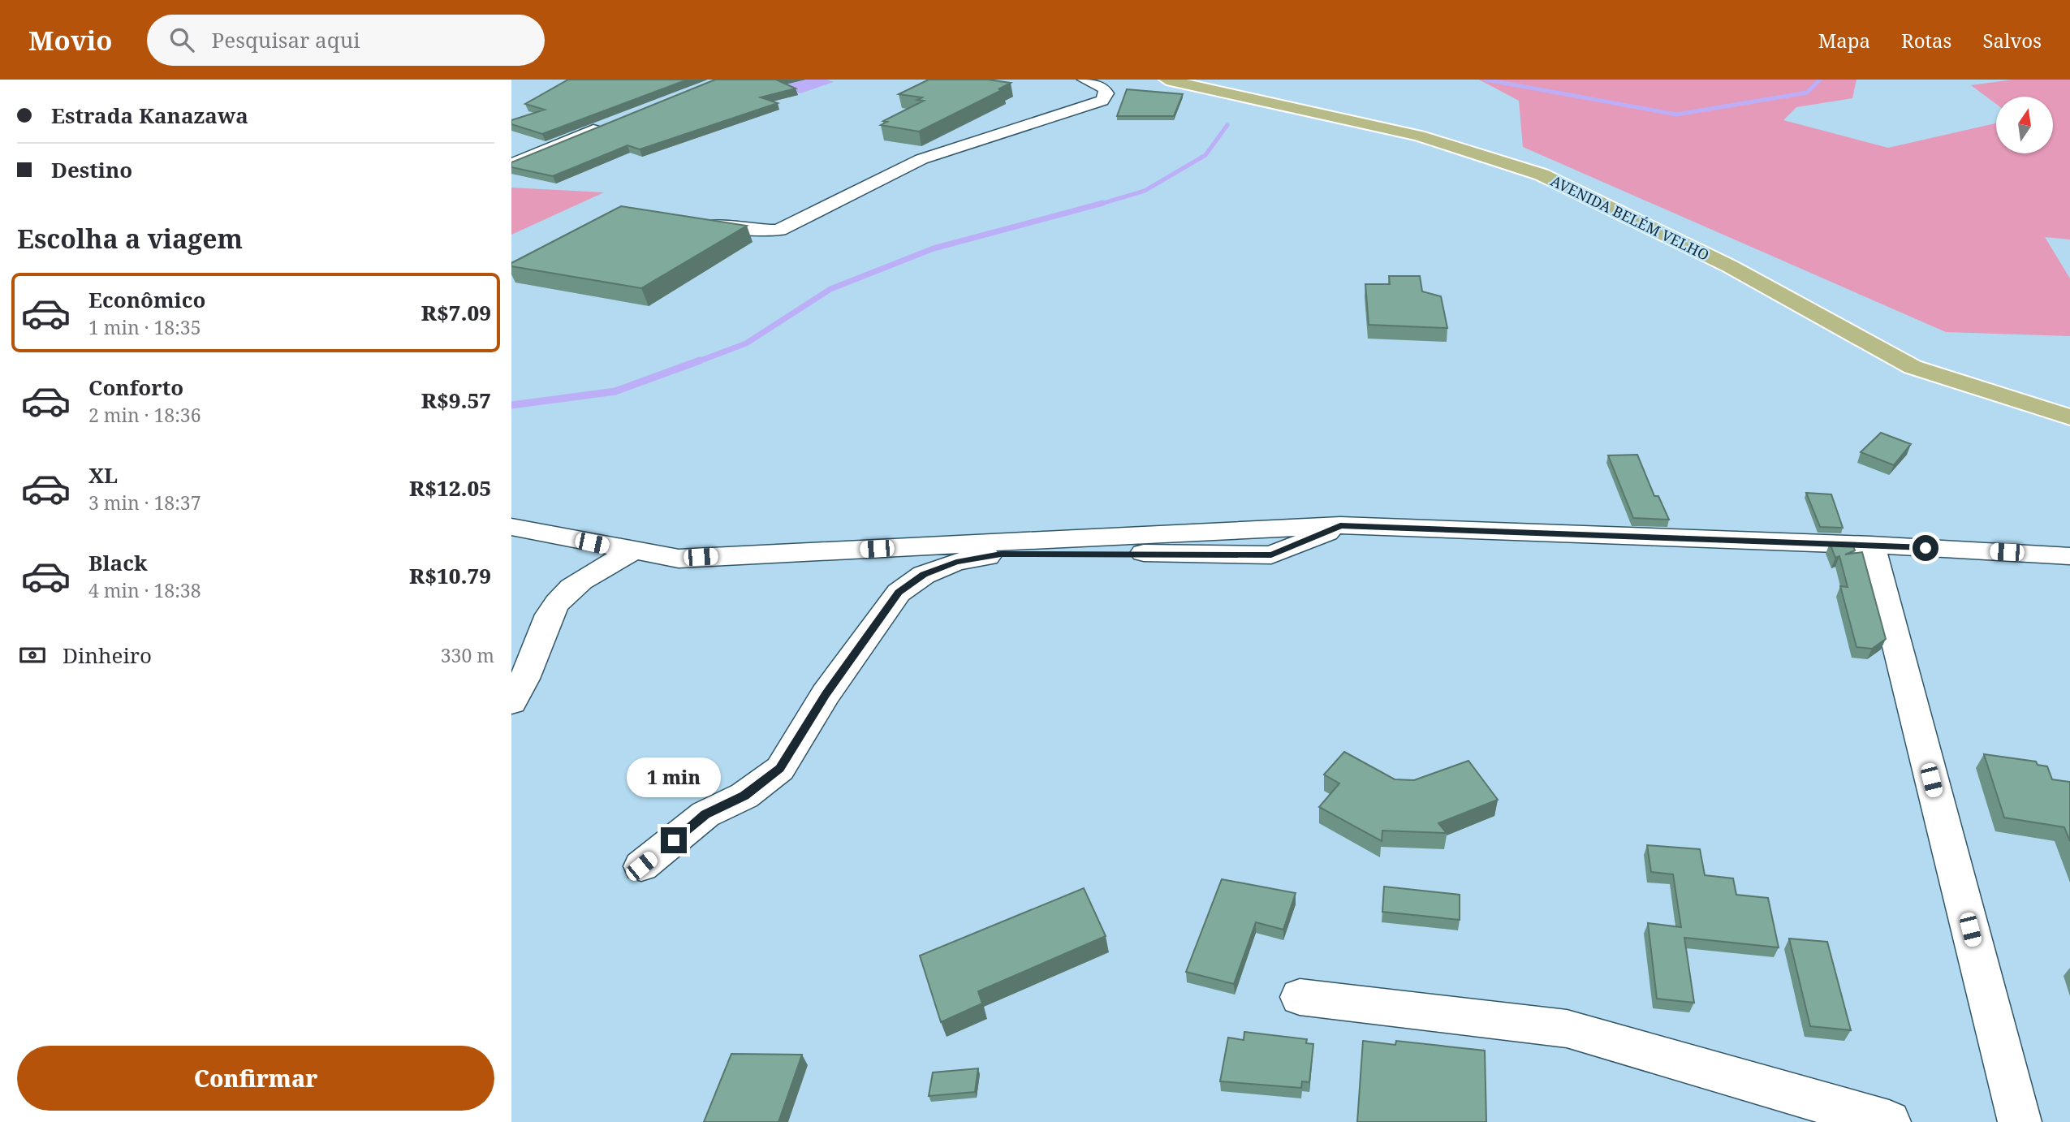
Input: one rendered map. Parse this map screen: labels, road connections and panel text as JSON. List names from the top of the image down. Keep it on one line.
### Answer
{"streets":{"main road":["AVENIDA BELÉM VELHO"]},"north":"top","page":{"header":"Movio","search":"Pesquisar aqui","nav":["Mapa","Rotas","Salvos"],"banner":["Estrada Kanazawa","Destino"],"heading":"Escolha a viagem","list":[{"name":"Econômico","note":"1 min · 18:35","value":"R$7.09"},{"name":"Conforto","note":"2 min · 18:36","value":"R$9.57"},{"name":"XL","note":"3 min · 18:37","value":"R$12.05"},{"name":"Black","note":"4 min · 18:38","value":"R$10.79"}],"pay":["Dinheiro","330 m"],"bubble":"1 min","buttons":"Confirmar"}}
